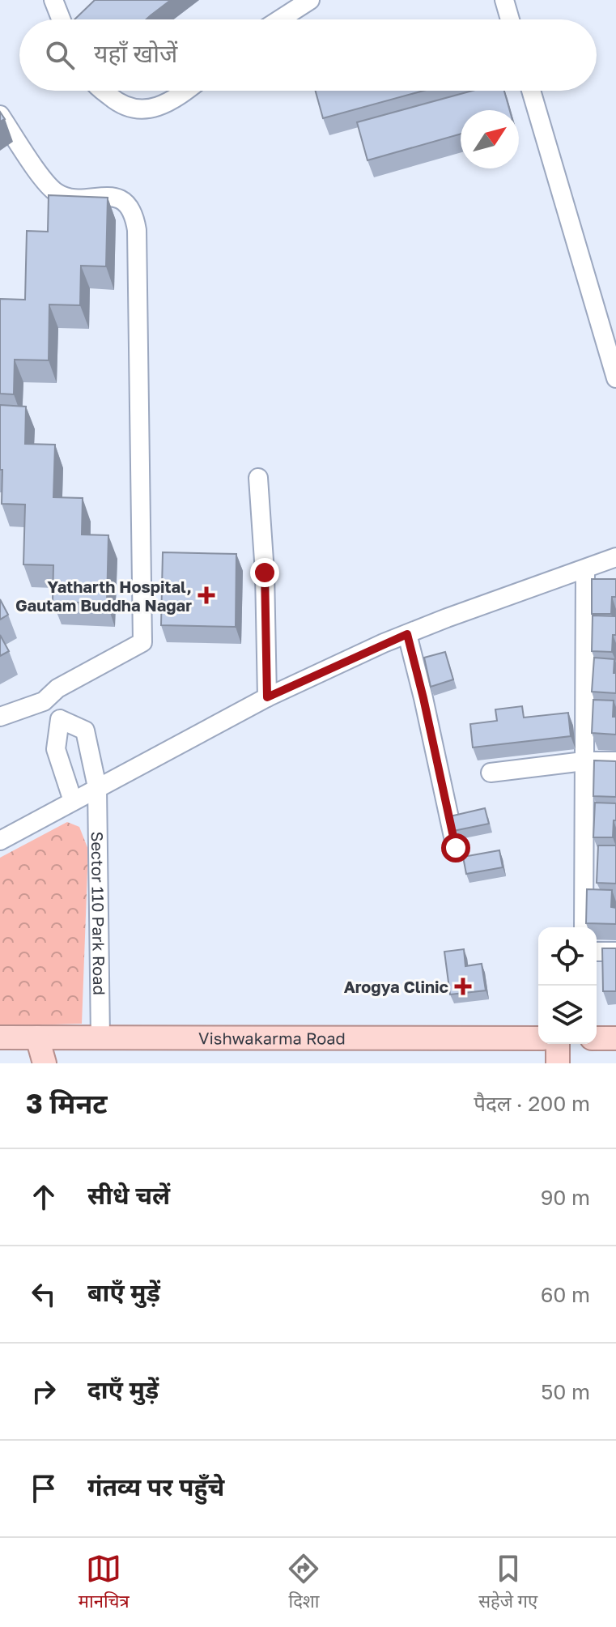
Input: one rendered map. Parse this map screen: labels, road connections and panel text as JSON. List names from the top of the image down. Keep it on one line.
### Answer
{"streets":{"main road":["Vishwakarma Road"],"street":["Sector 110 Park Road"]},"crossings":[["Sector 110 Park Road","Vishwakarma Road"]],"places":{"health":["Yatharth Hospital, Gautam Buddha Nagar","Arogya Clinic"]},"north":"top right","page":{"search":"यहाँ खोजें","heading":["3 मिनट","पैदल · 200 m"],"list":[["सीधे चलें","90 m"],["बाएँ मुड़ें","60 m"],["दाएँ मुड़ें","50 m"],"गंतव्य पर पहुँचे"],"nav":["मानचित्र","दिशा","सहेजे गए"]}}
